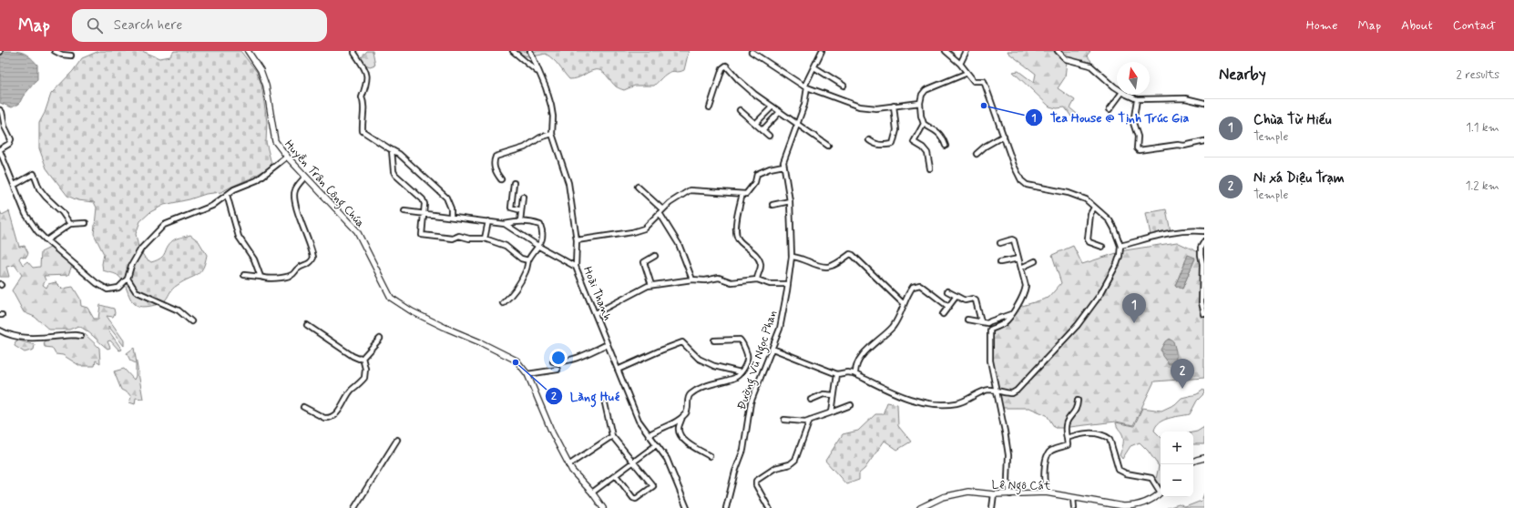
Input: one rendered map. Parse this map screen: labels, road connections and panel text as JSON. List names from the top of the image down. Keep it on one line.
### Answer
{"streets":{"street":["Huyền Trân Công Chúa","Hoài Thanh","Đường Vũ Ngọc Phan","Lê Ngô Cát"]},"places":["Tea House @ Tịnh Trúc Gia","Làng Hué"],"north":"top","page":{"header":"Map","search":"Search here","nav":["Home","Map","About","Contact"],"heading":["Nearby","2 results"],"list":[{"mark":"1","name":"Chùa Từ Hiếu","note":"Temple","value":"1.1 km"},{"mark":"2","name":"Ni xá Diệu Trạm","note":"Temple","value":"1.2 km"}],"pins":["1","2"],"map_buttons":["+","−"]}}
